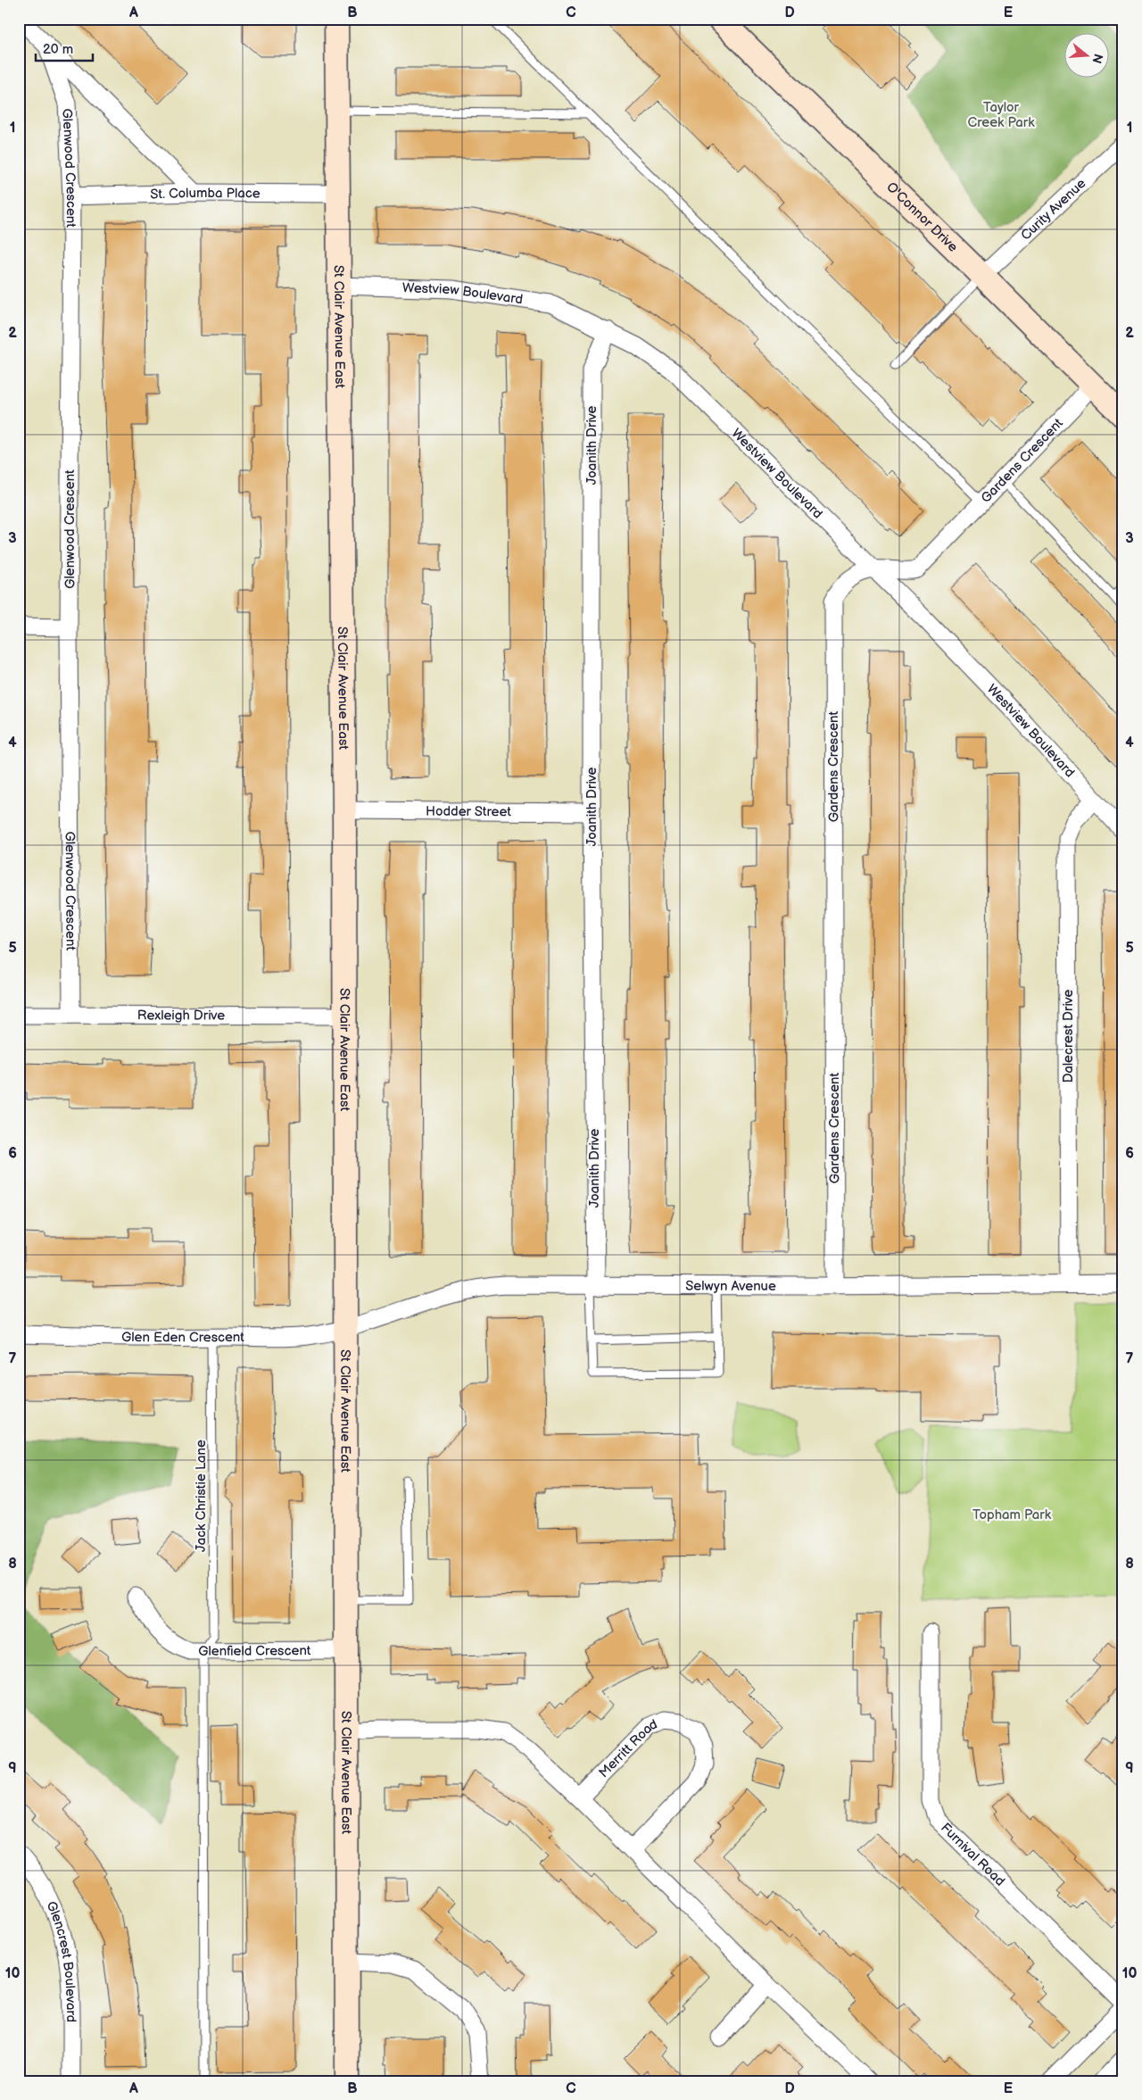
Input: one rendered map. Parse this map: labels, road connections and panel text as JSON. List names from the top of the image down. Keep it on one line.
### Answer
{"streets":{"main road":["O'Connor Drive","St Clair Avenue East"],"street":["Glenwood Crescent","St. Columba Place","Curity Avenue","Westview Boulevard","Joanith Drive","Gardens Crescent","Hodder Street","Rexleigh Drive","Dalecrest Drive","Selwyn Avenue","Glen Eden Crescent","Glenfield Crescent","Merritt Road","Furnival Road","Glencrest Boulevard"],"lane":["Jack Christie Lane"]},"crossings":[["Glenwood Crescent","St. Columba Place"],["Glenwood Crescent","Rexleigh Drive"],["St. Columba Place","St Clair Avenue East"],["Curity Avenue","O'Connor Drive"],["O'Connor Drive","Gardens Crescent"],["Westview Boulevard","St Clair Avenue East"],["Westview Boulevard","Joanith Drive"],["Westview Boulevard","Gardens Crescent"],["Westview Boulevard","Dalecrest Drive"],["St Clair Avenue East","Hodder Street"],["St Clair Avenue East","Rexleigh Drive"],["St Clair Avenue East","Selwyn Avenue"],["St Clair Avenue East","Glen Eden Crescent"],["St Clair Avenue East","Glenfield Crescent"],["Joanith Drive","Hodder Street"],["Joanith Drive","Selwyn Avenue"],["Gardens Crescent","Selwyn Avenue"],["Dalecrest Drive","Selwyn Avenue"],["Selwyn Avenue","Glen Eden Crescent"],["Glen Eden Crescent","Jack Christie Lane"],["Jack Christie Lane","Glenfield Crescent"]],"parks":["Taylor Creek Park","Topham Park"],"scale_bar":"20 m","north":"right","grid":{"columns":["A","B","C","D","E"],"rows":["1","2","3","4","5","6","7","8","9","10"]}}
